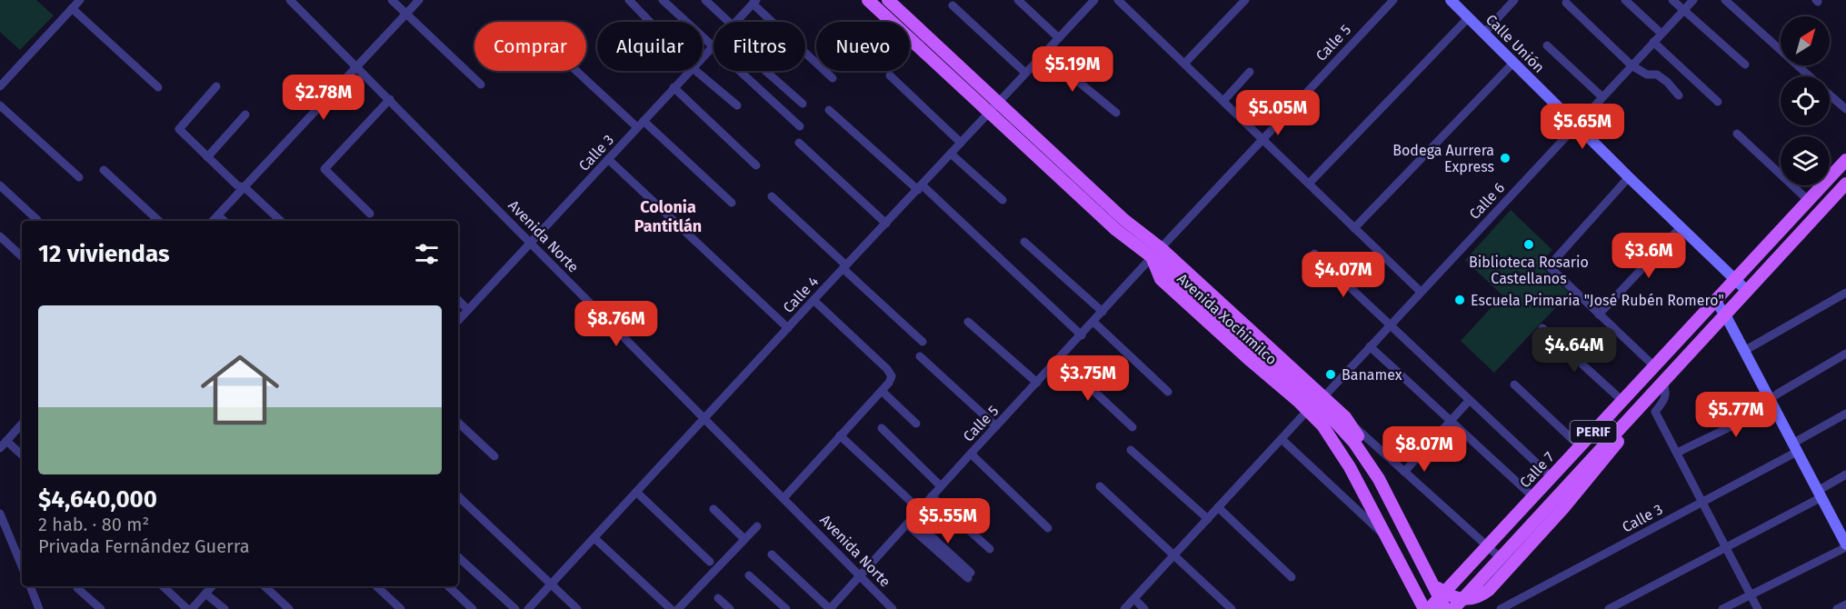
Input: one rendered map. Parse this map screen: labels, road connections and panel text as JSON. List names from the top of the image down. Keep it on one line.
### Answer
{"streets":{"main road":["Avenida Xochimilco","PERIF","Calle 7"],"street":["Calle 5","Calle Unión","Calle 3","Calle 6","Avenida Norte","Calle 4"]},"crossings":[["Calle 5","Avenida Norte"],["Calle 5","Avenida Xochimilco"],["Calle Unión","Calle 6"],["Calle Unión","PERIF"],["Calle Unión","Calle 7"],["Calle 3","Avenida Norte"],["Calle 6","Avenida Xochimilco"],["Avenida Norte","Calle 4"],["Calle 4","Avenida Xochimilco"],["Avenida Xochimilco","PERIF"],["Avenida Xochimilco","Calle 7"]],"districts":["Colonia Pantitlán"],"places":["Bodega Aurrera Express","Biblioteca Rosario Castellanos","Escuela Primaria \"José Rubén Romero\"","Banamex"],"north":"top right","page":{"chip":["Comprar","Alquilar","Filtros","Nuevo"],"price":["$5.19M","$2.78M","$5.05M","$5.65M","$3.6M","$4.07M","$8.76M","$4.64M","$3.75M","$5.77M","$8.07M","$5.55M"],"heading":"12 viviendas","list":[{"name":"$4,640,000","note":"2 hab. · 80 m² · Privada Fernández Guerra"}]}}
